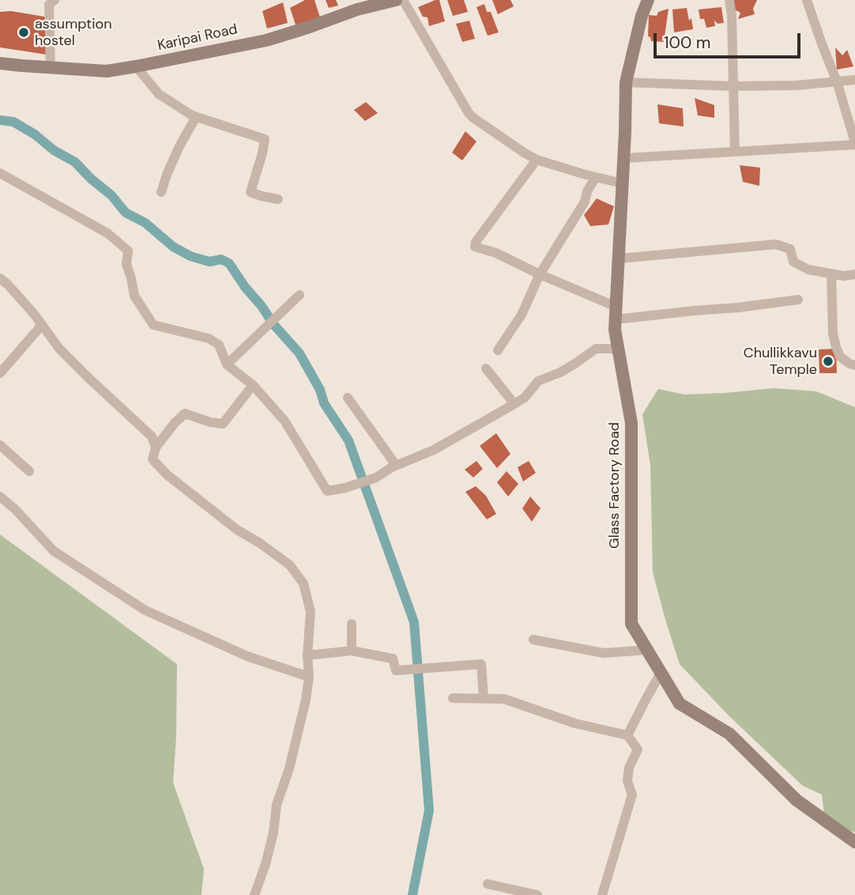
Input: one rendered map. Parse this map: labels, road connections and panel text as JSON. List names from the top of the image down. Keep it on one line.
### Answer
{"streets":{"main road":["Karipai Road","Glass Factory Road"]},"places":["assumption hostel","Chullikkavu Temple"],"scale_bar":"100 m"}
